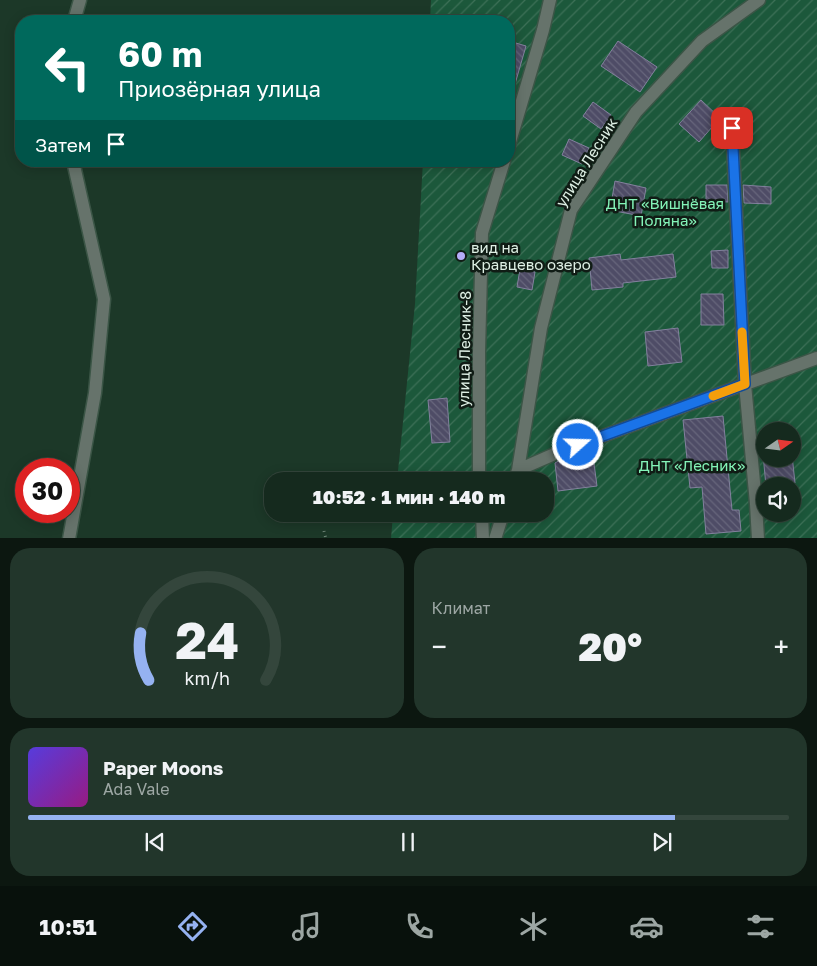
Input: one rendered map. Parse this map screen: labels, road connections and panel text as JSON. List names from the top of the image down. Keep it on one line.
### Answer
{"streets":{"street":["улица Лесник","улица Лесник-8"]},"parks":["ДНТ «Вишнёвая Поляна»","ДНТ «Лесник»"],"places":["вид на Кравцево озеро"],"north":"right","page":{"turn":["60 m","Приозёрная улица"],"then":"Затем","limit":"30","trip":"10:52 · 1 мин · 140 m","tile":"Климат","heat":["−","20°","+"],"song":["Paper Moons","Ada Vale"],"tabs":"10:51","gauge":["24","km/h"]}}
